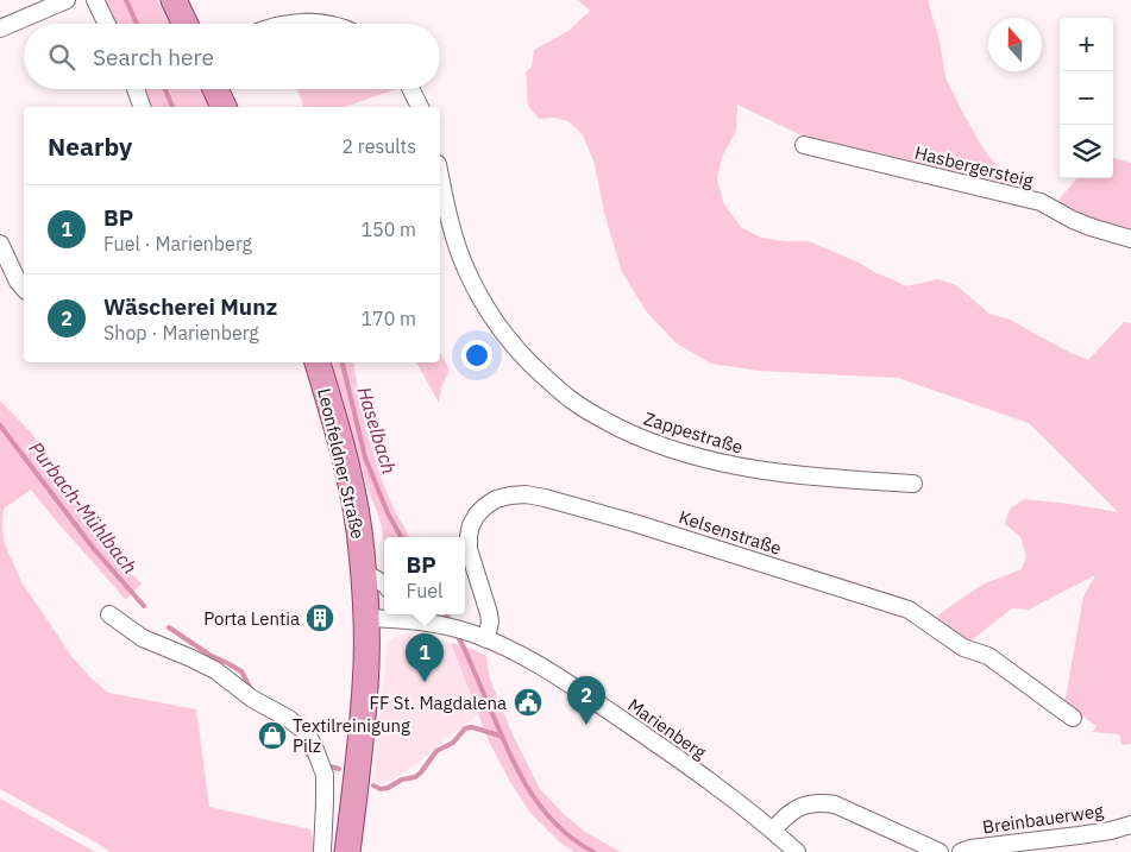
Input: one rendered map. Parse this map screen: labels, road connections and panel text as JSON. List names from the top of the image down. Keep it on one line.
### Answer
{"streets":{"main road":["Leonfeldner Straße"],"street":["Hasbergersteig","Zappestraße","Kelsenstraße","Marienberg","Breinbauerweg"]},"crossings":[["Leonfeldner Straße","Marienberg"],["Kelsenstraße","Marienberg"]],"water":["Haselbach","Purbach-Mühlbach"],"places":{"building":["Porta Lentia"],"public building":["FF St. Magdalena"],"shop":["Textilreinigung Pilz"]},"north":"top","page":{"map_buttons":["+","−"],"search":"Search here","heading":["Nearby","2 results"],"list":[{"mark":"1","name":"BP","note":"Fuel · Marienberg","value":"150 m"},{"mark":"2","name":"Wäscherei Munz","note":"Shop · Marienberg","value":"170 m"}],"popup":["BP","Fuel"],"pins":["1","2"]}}
